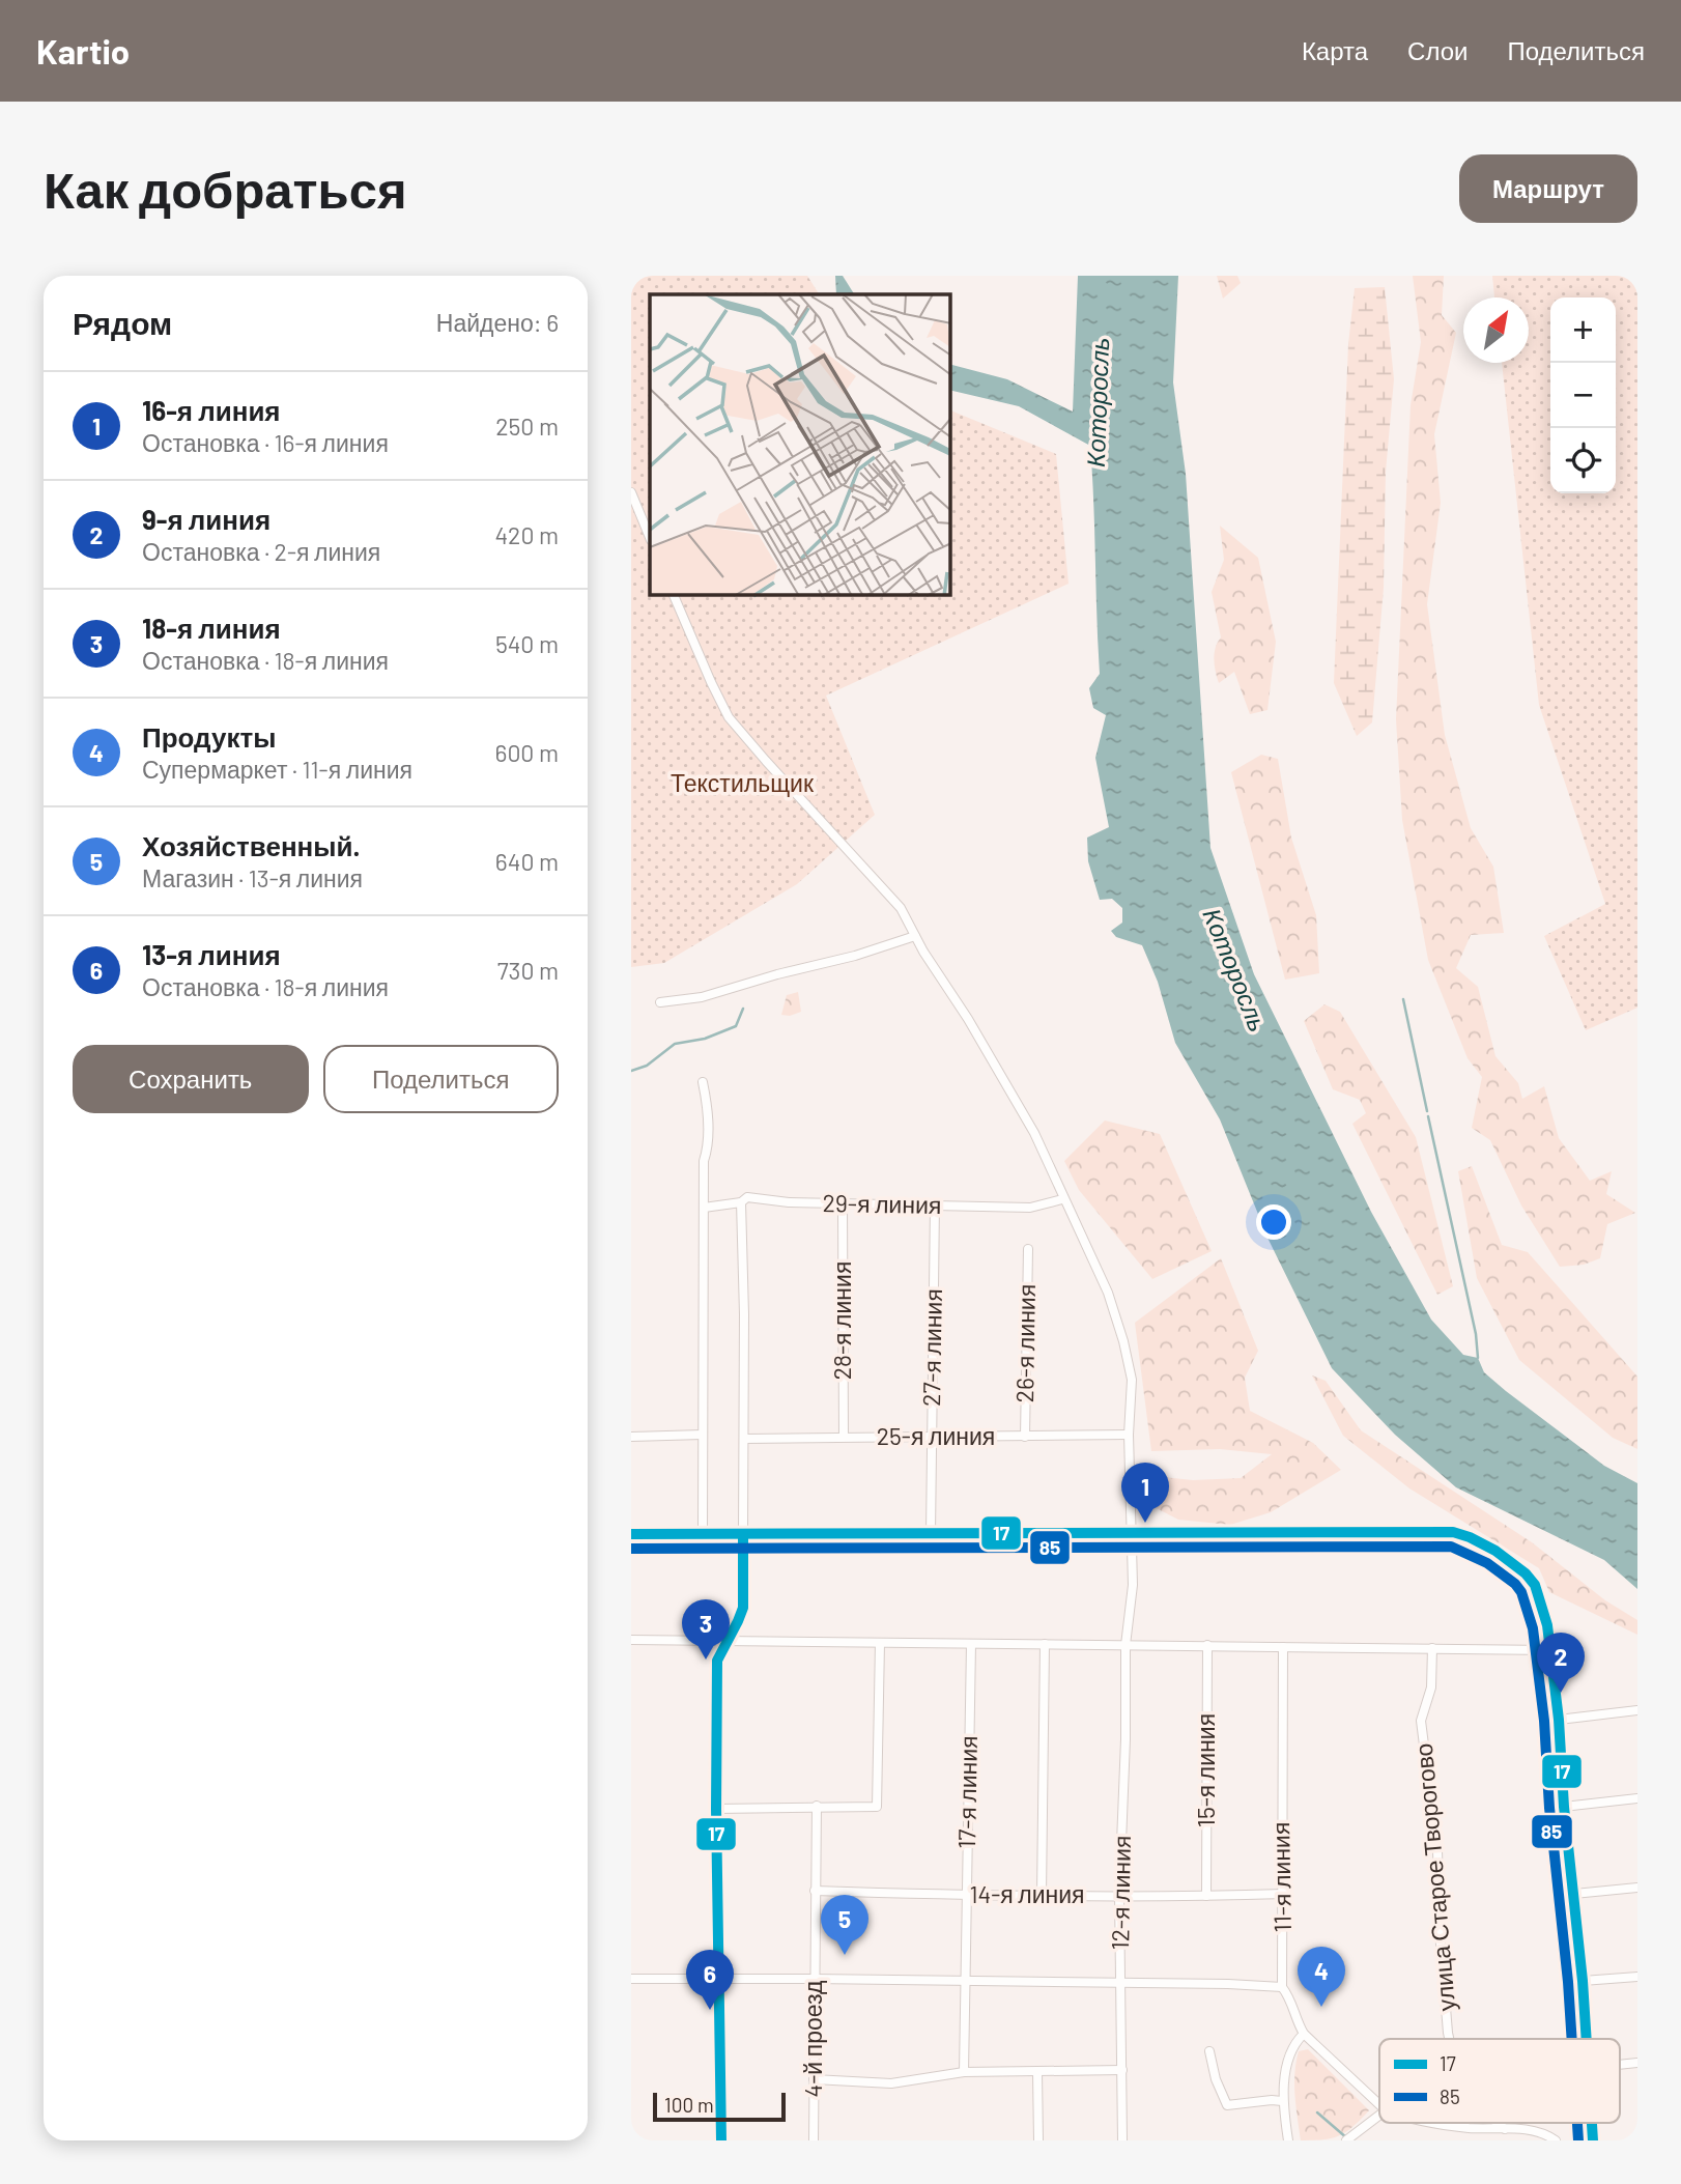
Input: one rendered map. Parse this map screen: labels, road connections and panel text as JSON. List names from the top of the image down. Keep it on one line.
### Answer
{"streets":{"street":["29-я линия","28-я линия","26-я линия","27-я линия","25-я линия","15-я линия","17-я линия","11-я линия","улица Старое Творогово","12-я линия","14-я линия","4-й проезд"]},"crossings":[["29-я линия","28-я линия"],["29-я линия","27-я линия"],["29-я линия","12-я линия"],["28-я линия","25-я линия"],["26-я линия","25-я линия"],["27-я линия","25-я линия"],["25-я линия","12-я линия"],["15-я линия","14-я линия"],["17-я линия","14-я линия"],["11-я линия","14-я линия"],["12-я линия","14-я линия"],["14-я линия","4-й проезд"]],"water":["Которосль"],"parks":["Текстильщик"],"lines":["transit line 17","transit line 85"],"legend":["17","85"],"scale_bar":"100 m","north":"top right","page":{"header":"Kartio","nav":["Карта","Слои","Поделиться"],"buttons":["Маршрут",["Сохранить","Поделиться"]],"title":"Как добраться","heading":["Рядом","Найдено: 6"],"map_buttons":["+","−"],"list":[{"mark":"1","name":"16-я линия","note":"Остановка · 16-я линия","value":"250 m"},{"mark":"2","name":"9-я линия","note":"Остановка · 2-я линия","value":"420 m"},{"mark":"3","name":"18-я линия","note":"Остановка · 18-я линия","value":"540 m"},{"mark":"4","name":"Продукты","note":"Супермаркет · 11-я линия","value":"600 m"},{"mark":"5","name":"Хозяйственный.","note":"Магазин · 13-я линия","value":"640 m"},{"mark":"6","name":"13-я линия","note":"Остановка · 18-я линия","value":"730 m"}],"pins":["1","3","2","5","4","6"],"scale":"100 m"}}
